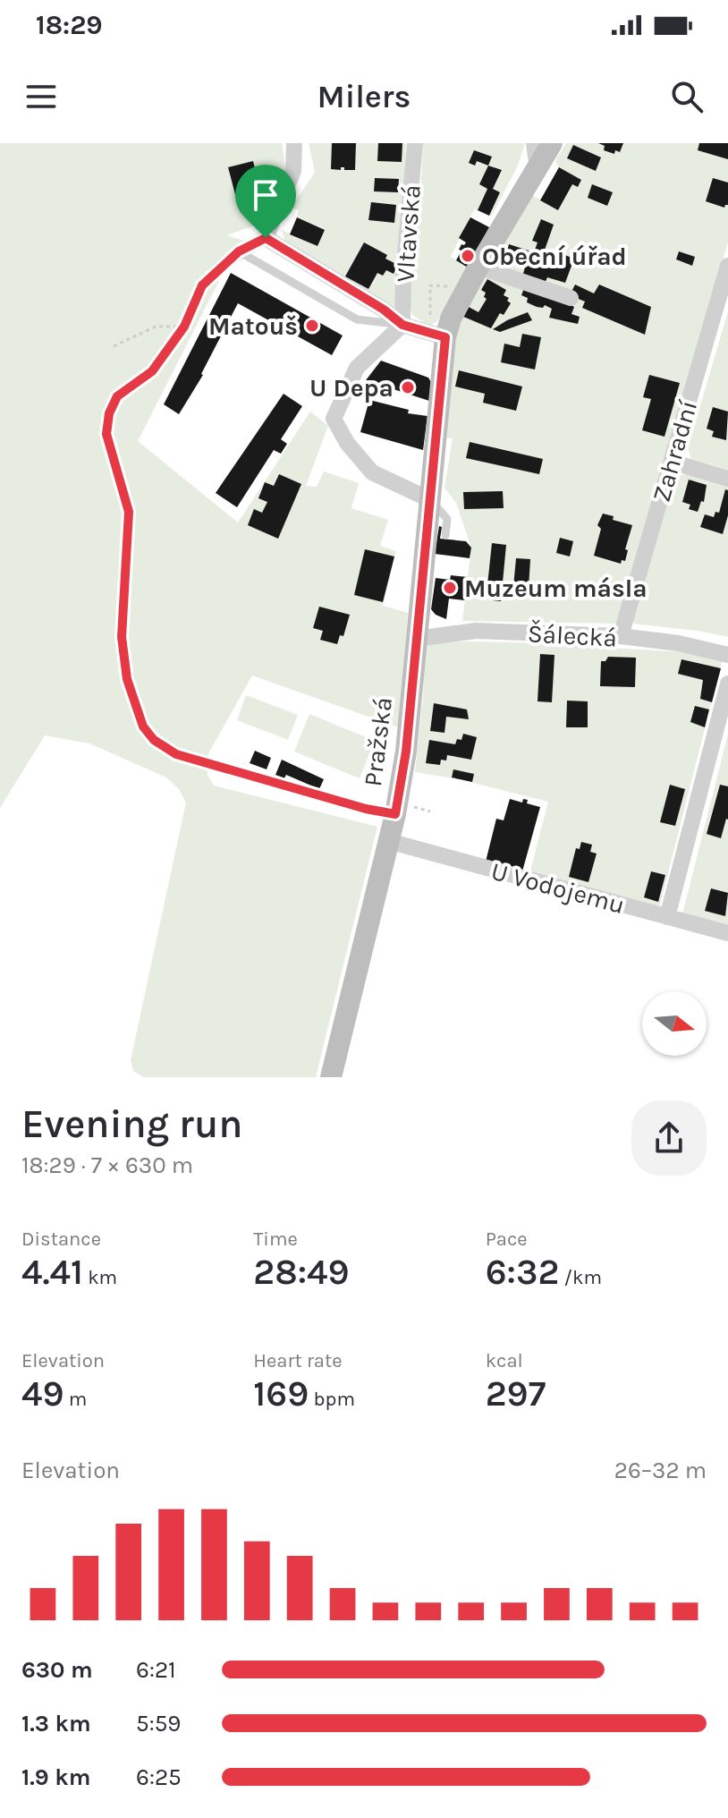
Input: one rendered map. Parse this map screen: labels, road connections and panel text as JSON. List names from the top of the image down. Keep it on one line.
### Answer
{"streets":{"street":["Vltavská","Zahradní","Šálecká","Pražská","U Vodojemu"]},"crossings":[["Zahradní","Šálecká"],["Šálecká","Pražská"],["Pražská","U Vodojemu"]],"places":["Obecní úřad","Matouš","U Depa","Muzeum másla"],"north":"right","page":{"status":"18:29","header":"Milers","heading":["Evening run","18:29 · 7 × 630 m"],"stats":[["Distance","4.41 km"],["Time","28:49"],["Pace","6:32 /km"],["Elevation","49 m"],["Heart rate","169 bpm"],["kcal","297"]],"chart":["Elevation","26–32 m"],"list":[{"name":"630 m","note":"6:21"},{"name":"1.3 km","note":"5:59"},{"name":"1.9 km","note":"6:25"}]}}
